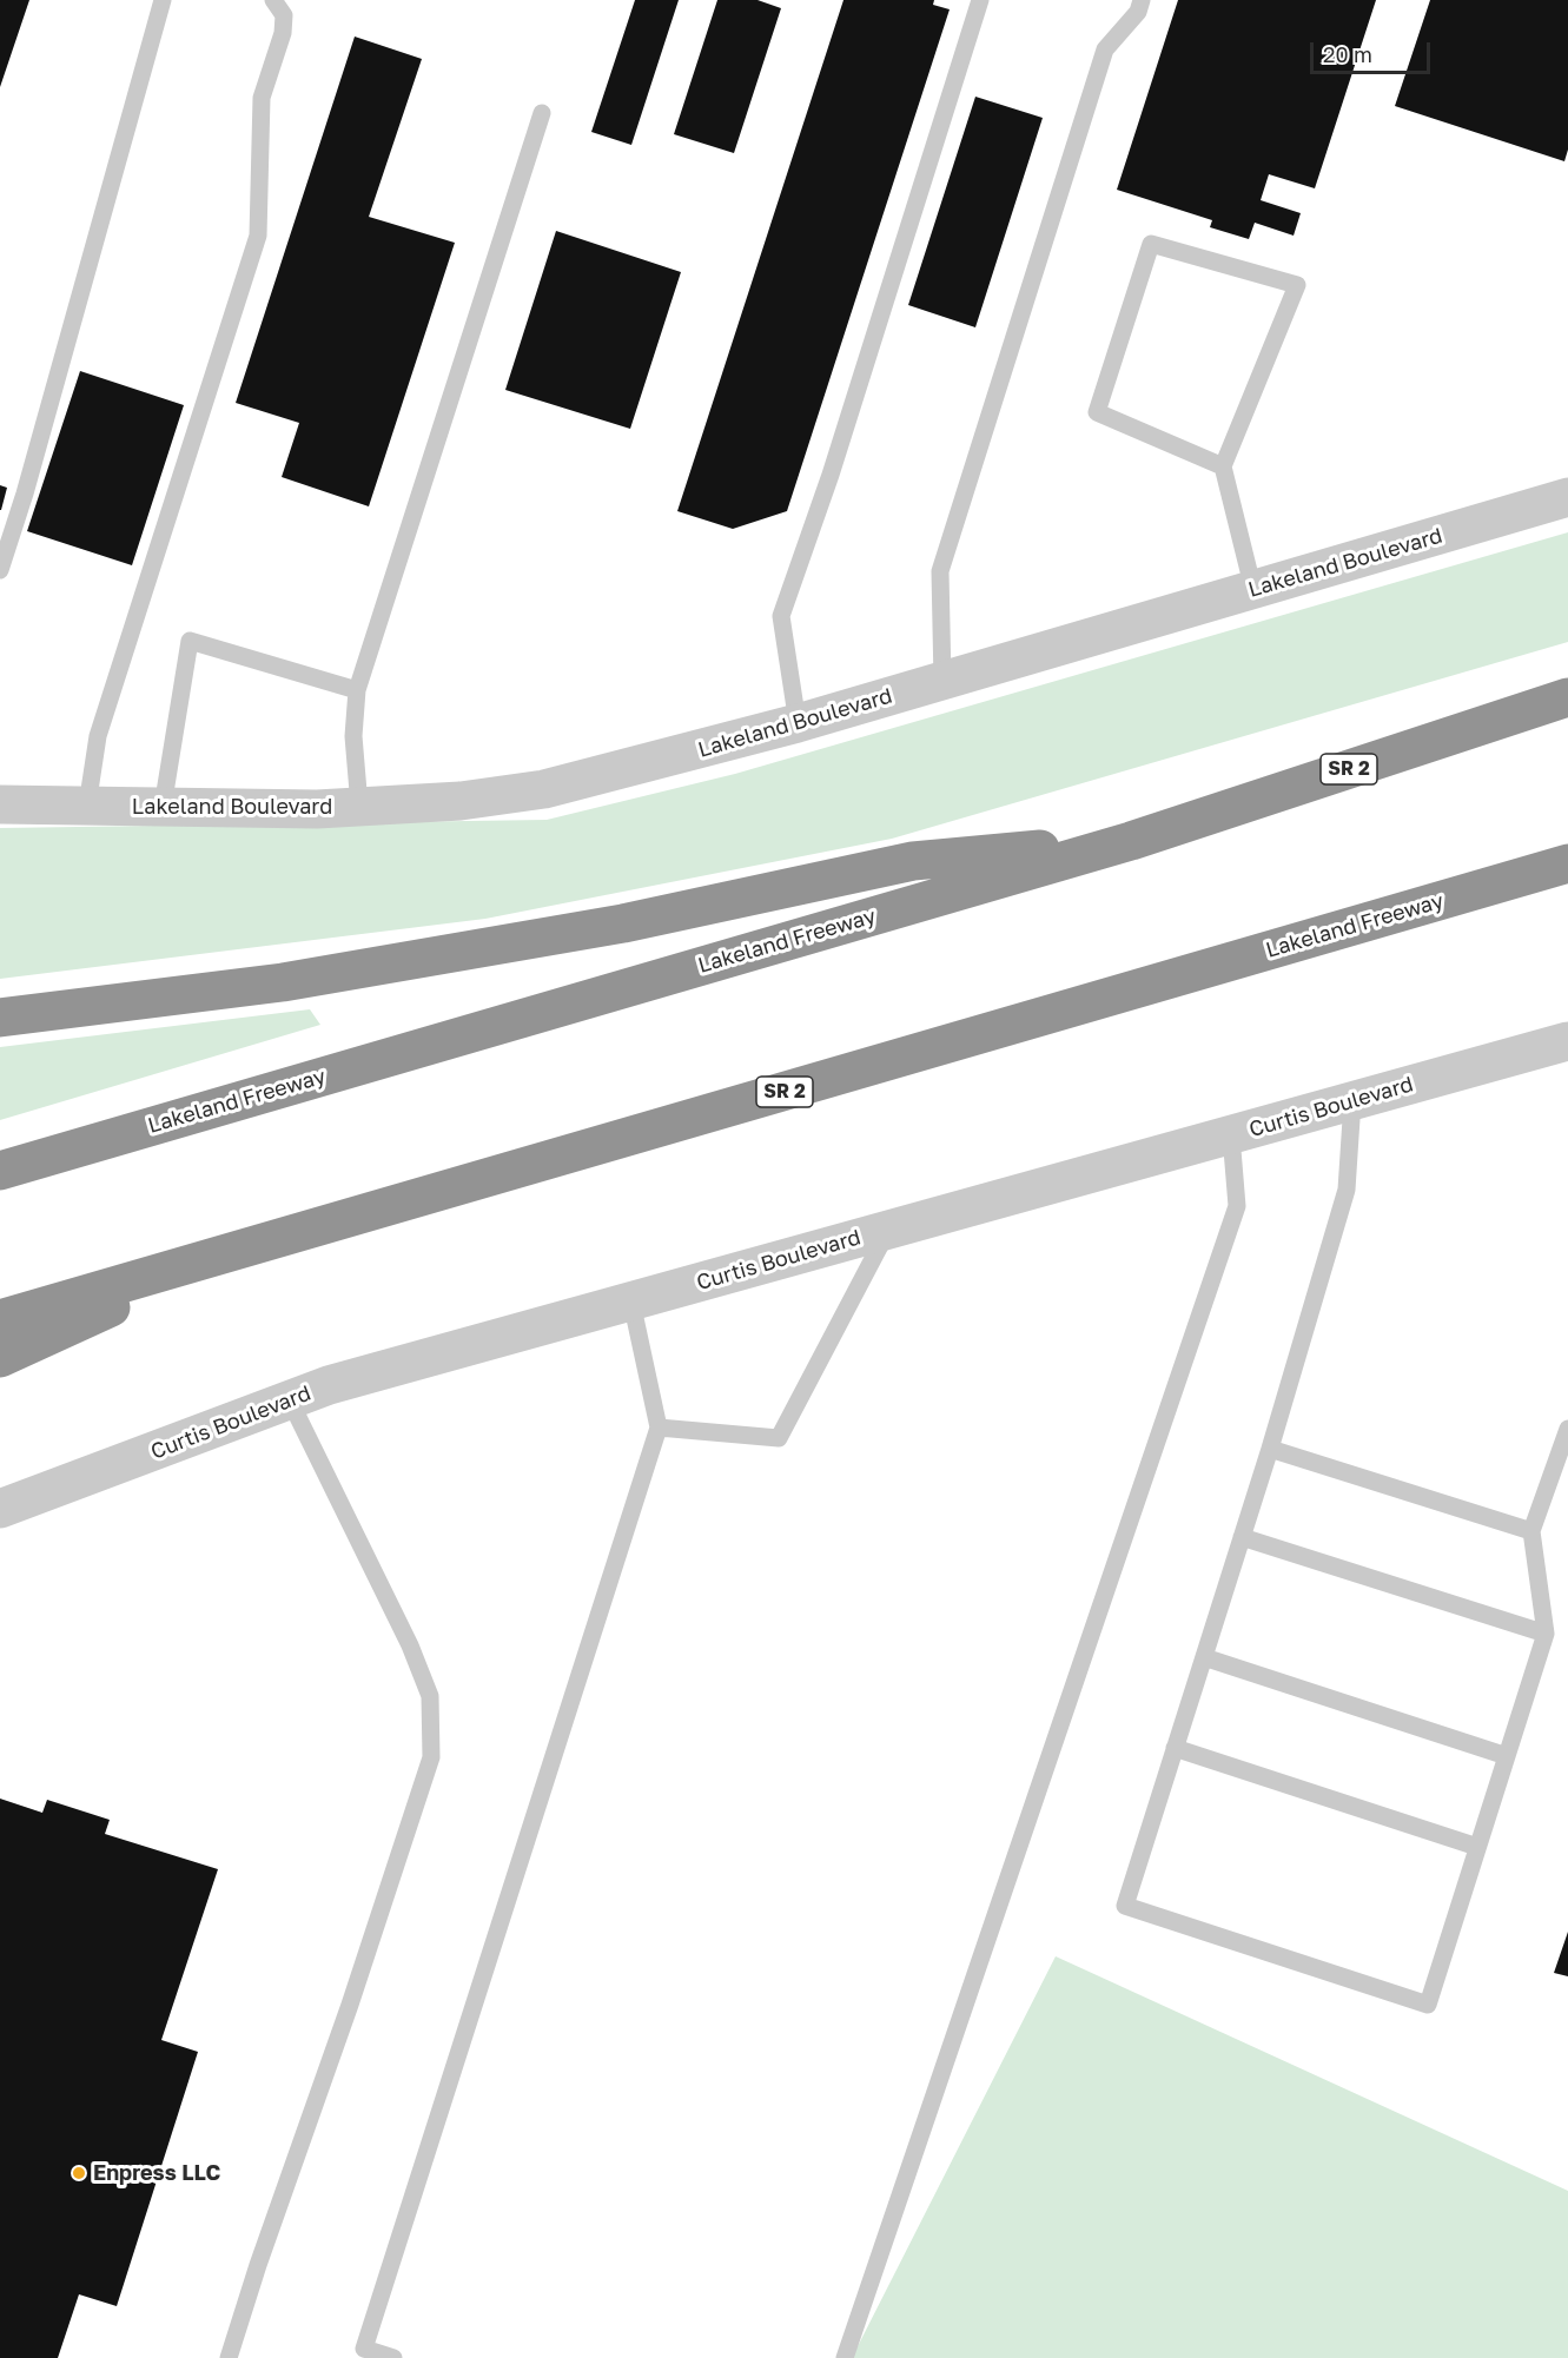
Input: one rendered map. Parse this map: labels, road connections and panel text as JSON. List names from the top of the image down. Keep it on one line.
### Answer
{"streets":{"highway":["SR 2","Lakeland Freeway"],"street":["Lakeland Boulevard","Curtis Boulevard"]},"places":["Enpress LLC"],"scale_bar":"20 m"}
